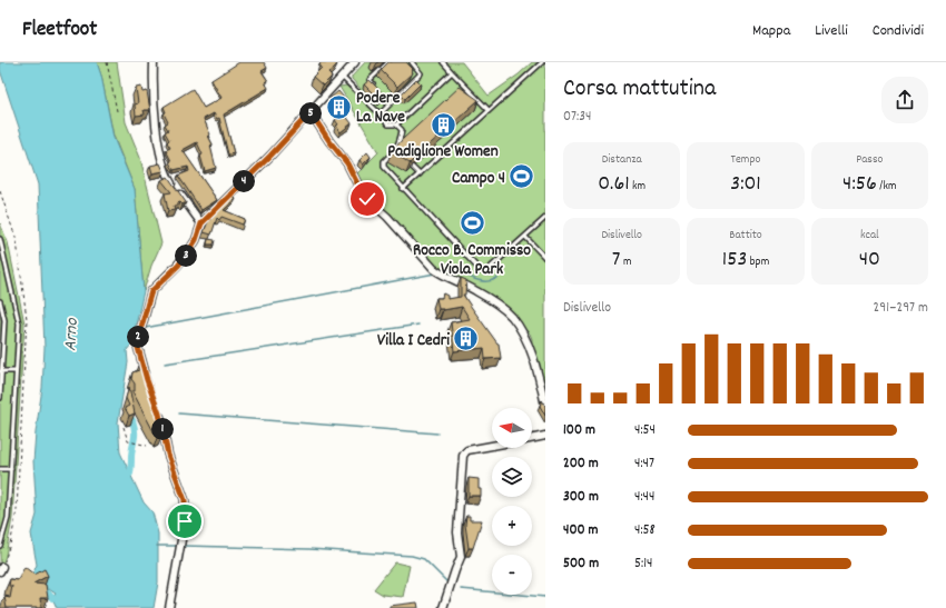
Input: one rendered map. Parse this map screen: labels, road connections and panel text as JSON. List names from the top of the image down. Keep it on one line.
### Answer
{"water":["Arno"],"places":{"building":["Podere La Nave","Padiglione Women","Villa I Cedri"],"sports":["Campo 4","Rocco B. Commisso Viola Park"]},"north":"left","page":{"header":"Fleetfoot","nav":["Mappa","Livelli","Condividi"],"heading":["Corsa mattutina","07:34"],"pins":["5","4","3","2","1"],"stats":[["Distanza","0.61 km"],["Tempo","3:01"],["Passo","4:56 /km"],["Dislivello","7 m"],["Battito","153 bpm"],["kcal","40"]],"chart":["Dislivello","291–297 m"],"map_buttons":["+","−"],"list":[{"name":"100 m","note":"4:54"},{"name":"200 m","note":"4:47"},{"name":"300 m","note":"4:44"},{"name":"400 m","note":"4:58"},{"name":"500 m","note":"5:14"}]}}
